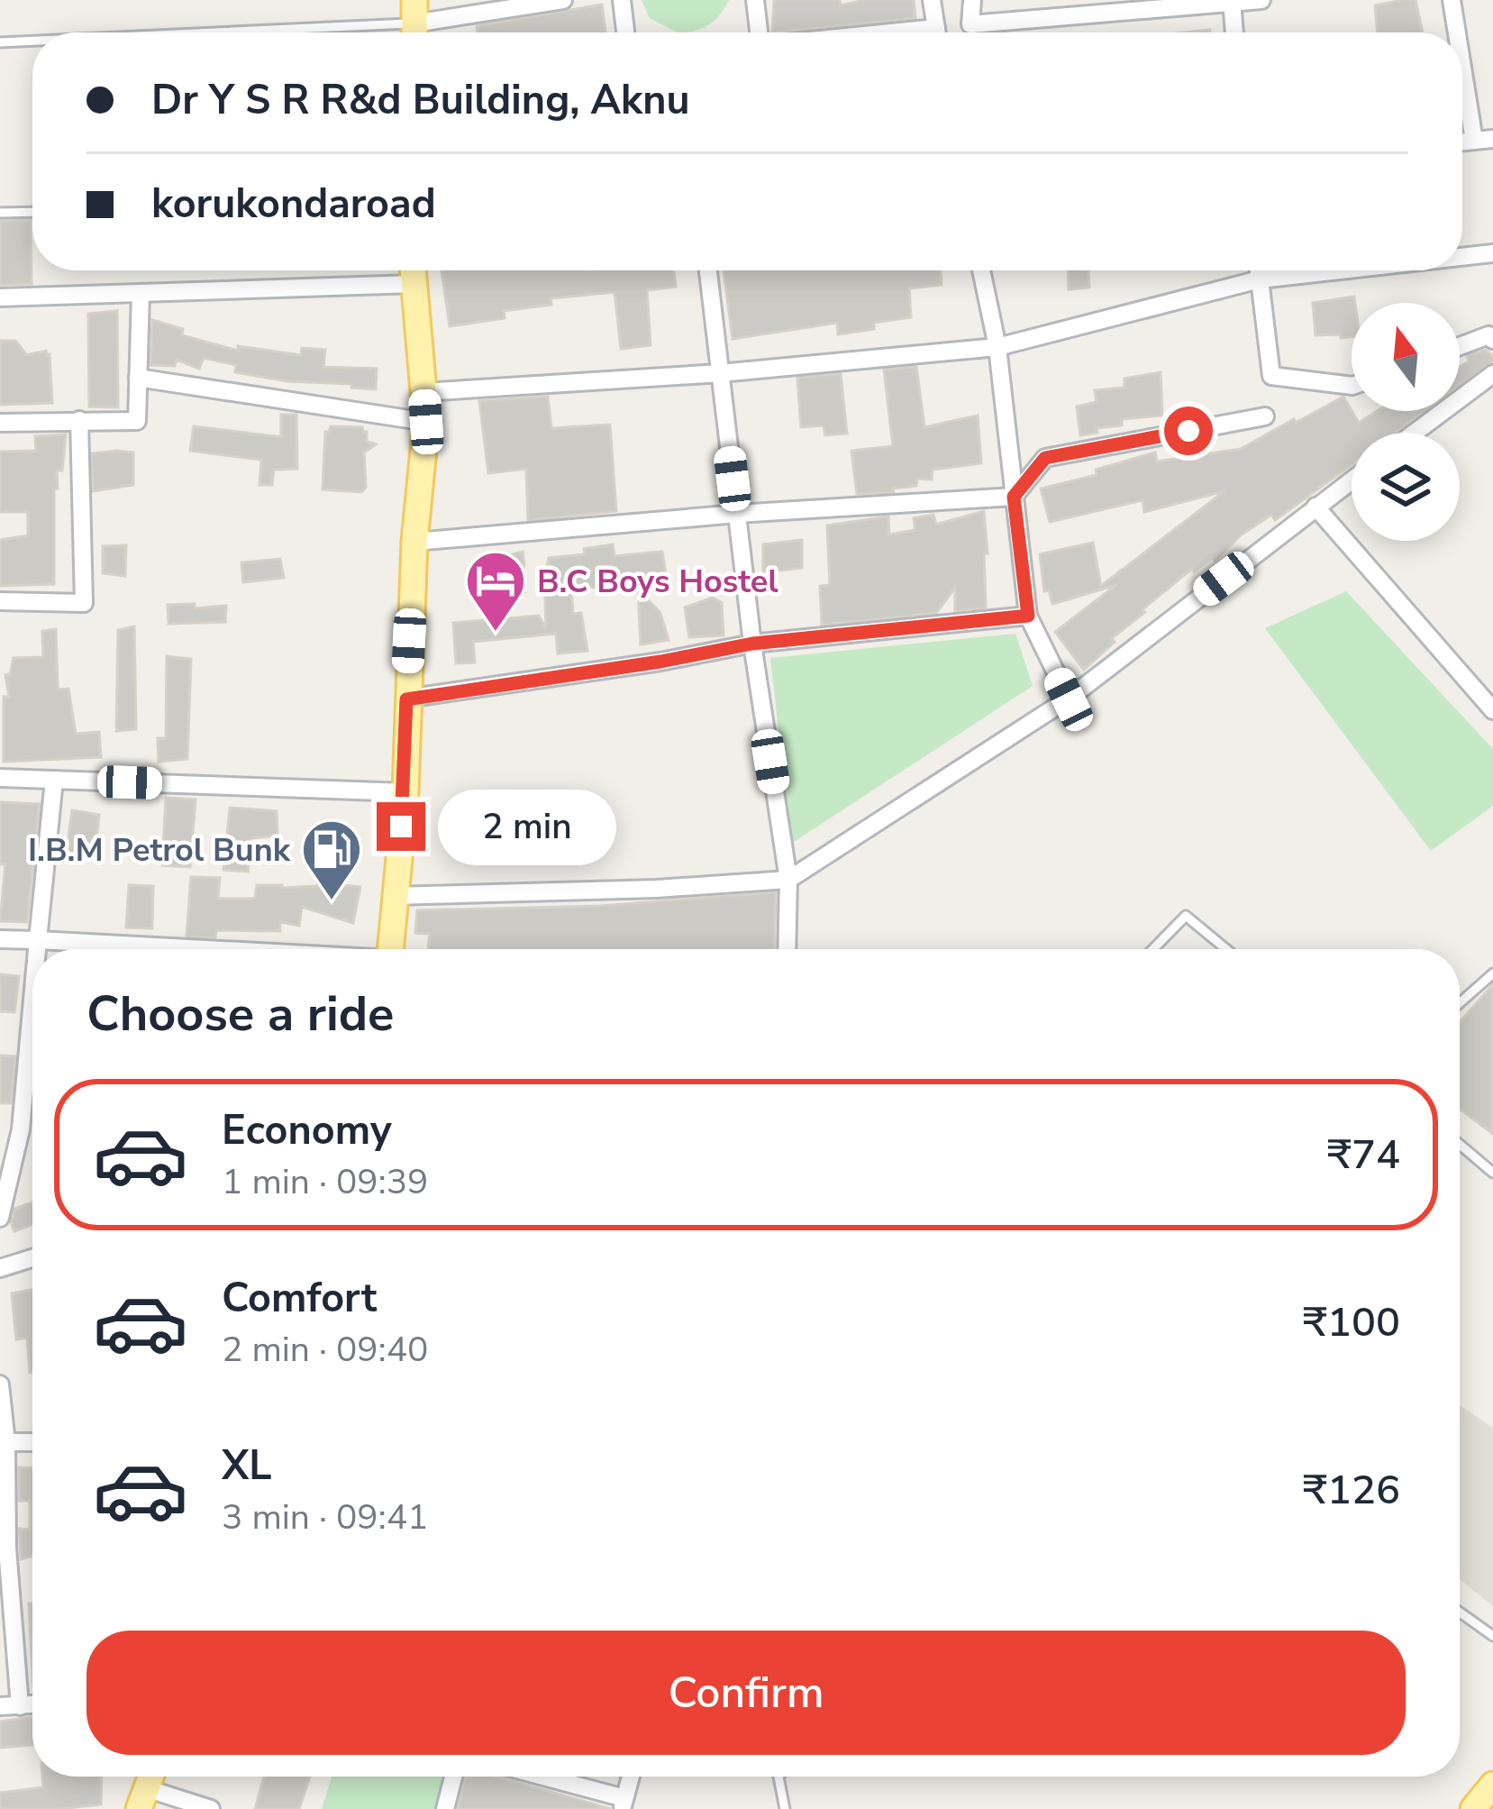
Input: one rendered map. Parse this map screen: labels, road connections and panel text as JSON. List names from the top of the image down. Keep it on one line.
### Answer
{"places":{"hotel":["B.C Boys Hostel"],"fuel station":["I.B.M Petrol Bunk"]},"north":"top","page":{"banner":["Dr Y S R R&d Building, Aknu","korukondaroad"],"bubble":"2 min","heading":"Choose a ride","list":[{"name":"Economy","note":"1 min · 09:39","value":"₹74"},{"name":"Comfort","note":"2 min · 09:40","value":"₹100"},{"name":"XL","note":"3 min · 09:41","value":"₹126"}],"buttons":"Confirm"}}
